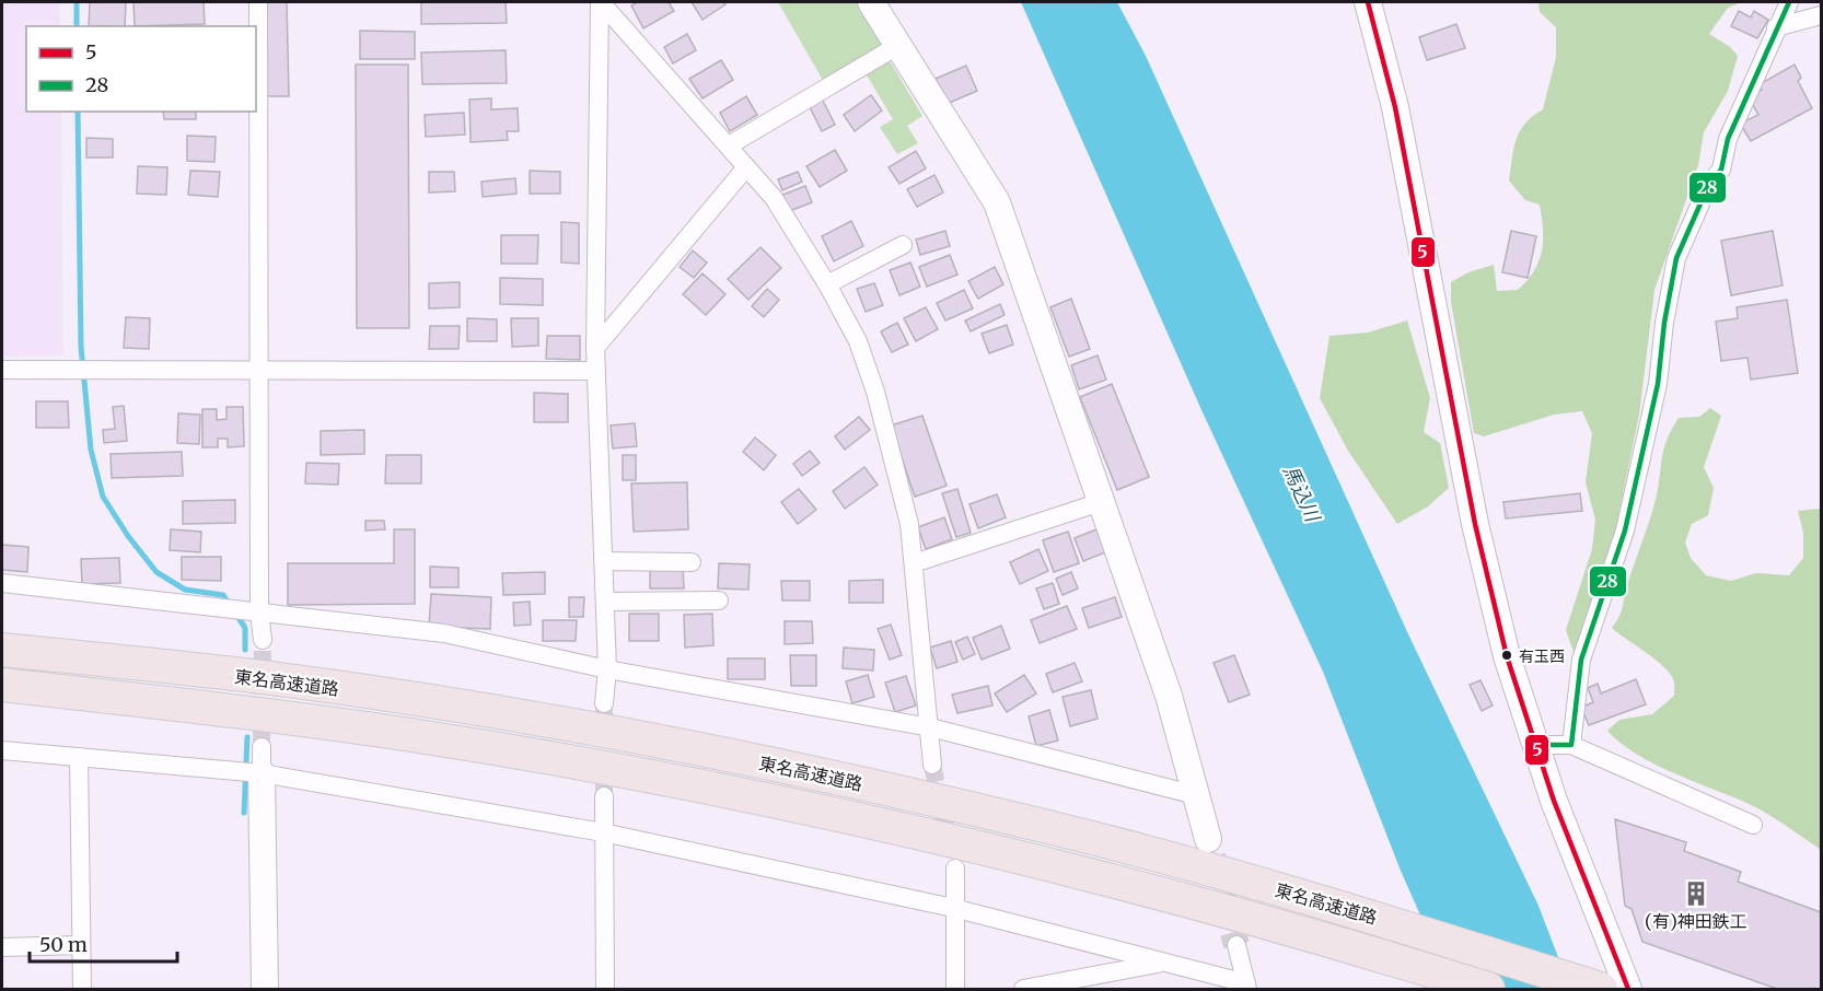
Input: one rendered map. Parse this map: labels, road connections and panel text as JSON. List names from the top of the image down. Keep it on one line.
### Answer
{"streets":{"highway":["東名高速道路"]},"water":["馬込川"],"places":{"other":["有玉西"],"building":["(有)神田鉄工"]},"lines":["transit line 5","transit line 28"],"legend":["5","28"],"scale_bar":"50 m"}
